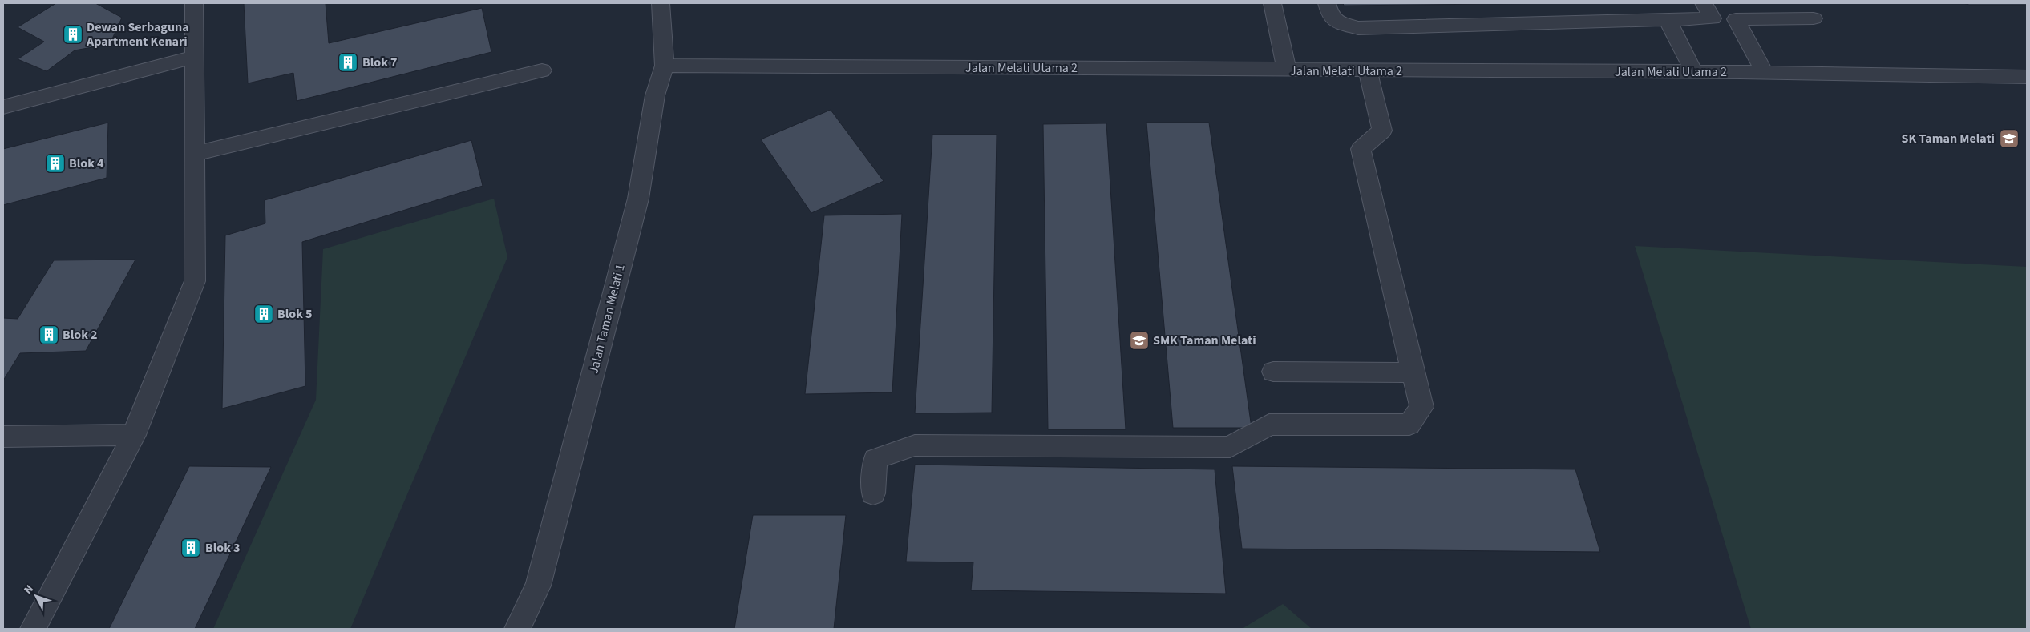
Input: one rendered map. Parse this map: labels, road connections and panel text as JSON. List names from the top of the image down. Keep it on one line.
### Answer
{"streets":{"street":["Jalan Melati Utama 2","Jalan Taman Melati 1"]},"crossings":[["Jalan Melati Utama 2","Jalan Taman Melati 1"]],"places":{"building":["Dewan Serbaguna Apartment Kenari","Blok 7","Blok 4","Blok 5","Blok 2","Blok 3"],"school or university":["SK Taman Melati","SMK Taman Melati"]},"north":"top left"}
